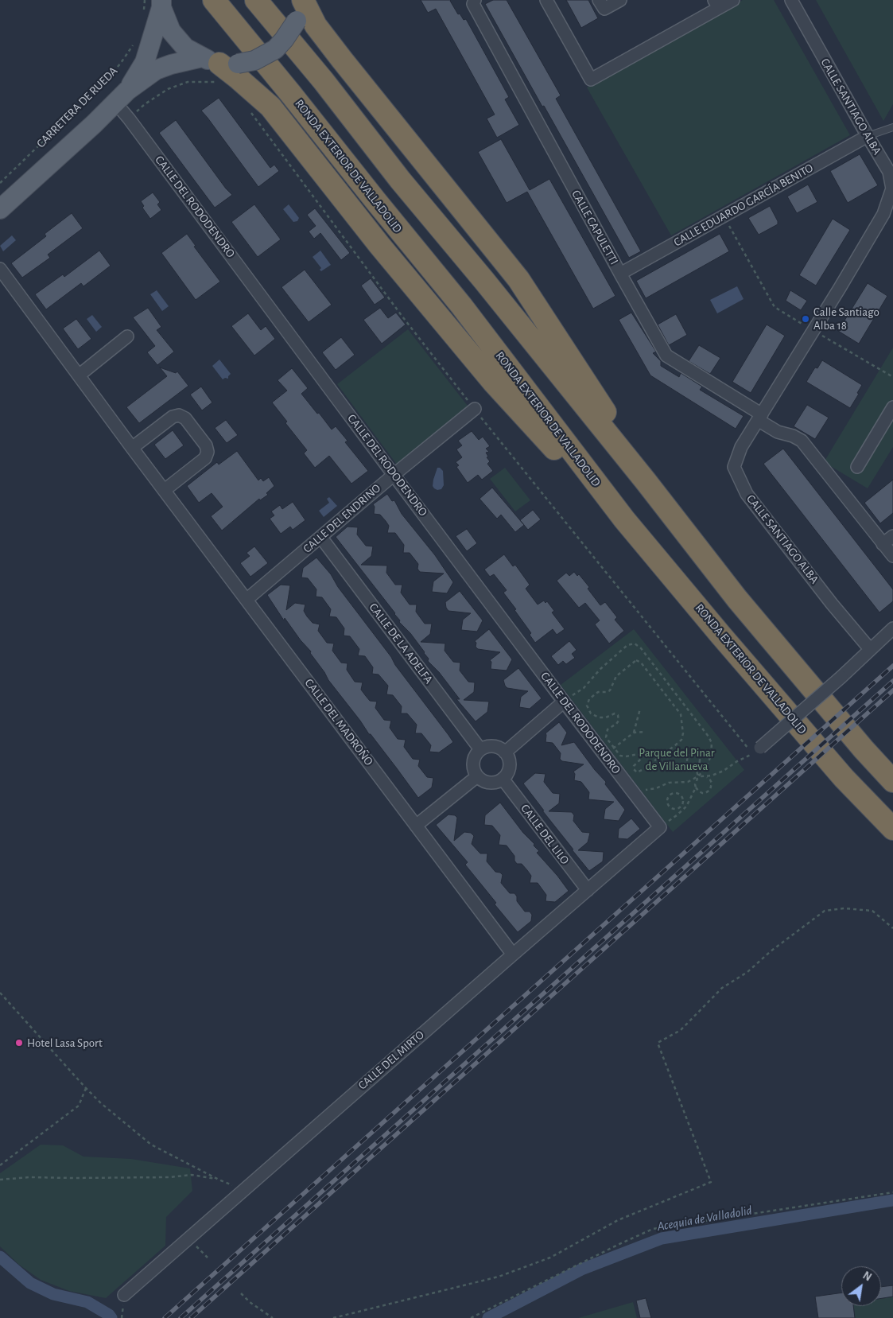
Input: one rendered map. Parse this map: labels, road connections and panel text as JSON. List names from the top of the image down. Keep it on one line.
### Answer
{"streets":{"highway":["RONDA EXTERIOR DE VALLADOLID"],"main road":["CARRETERA DE RUEDA"],"street":["CALLE SANTIAGO ALBA","CALLE EDUARDO GARCÍA BENITO","CALLE DEL RODODENDRO","CALLE CAPULETTI","CALLE DEL ENDRINO","CALLE DE LA ADELFA","CALLE DEL MADROÑO","CALLE DEL LILO","CALLE DEL MIRTO"]},"crossings":[["CALLE SANTIAGO ALBA","CALLE EDUARDO GARCÍA BENITO"],["CALLE SANTIAGO ALBA","CALLE CAPULETTI"],["CARRETERA DE RUEDA","CALLE DEL RODODENDRO"],["CALLE EDUARDO GARCÍA BENITO","CALLE CAPULETTI"],["CALLE DEL RODODENDRO","CALLE DEL ENDRINO"],["CALLE DEL RODODENDRO","CALLE DEL MIRTO"],["CALLE DEL ENDRINO","CALLE DE LA ADELFA"],["CALLE DEL ENDRINO","CALLE DEL MADROÑO"],["CALLE DE LA ADELFA","CALLE DEL LILO"],["CALLE DEL MADROÑO","CALLE DEL MIRTO"],["CALLE DEL LILO","CALLE DEL MIRTO"]],"water":["Acequia de Valladolid"],"parks":["Parque del Pinar de Villanueva"],"places":["Calle Santiago Alba 18","Hotel Lasa Sport"],"north":"top right"}
